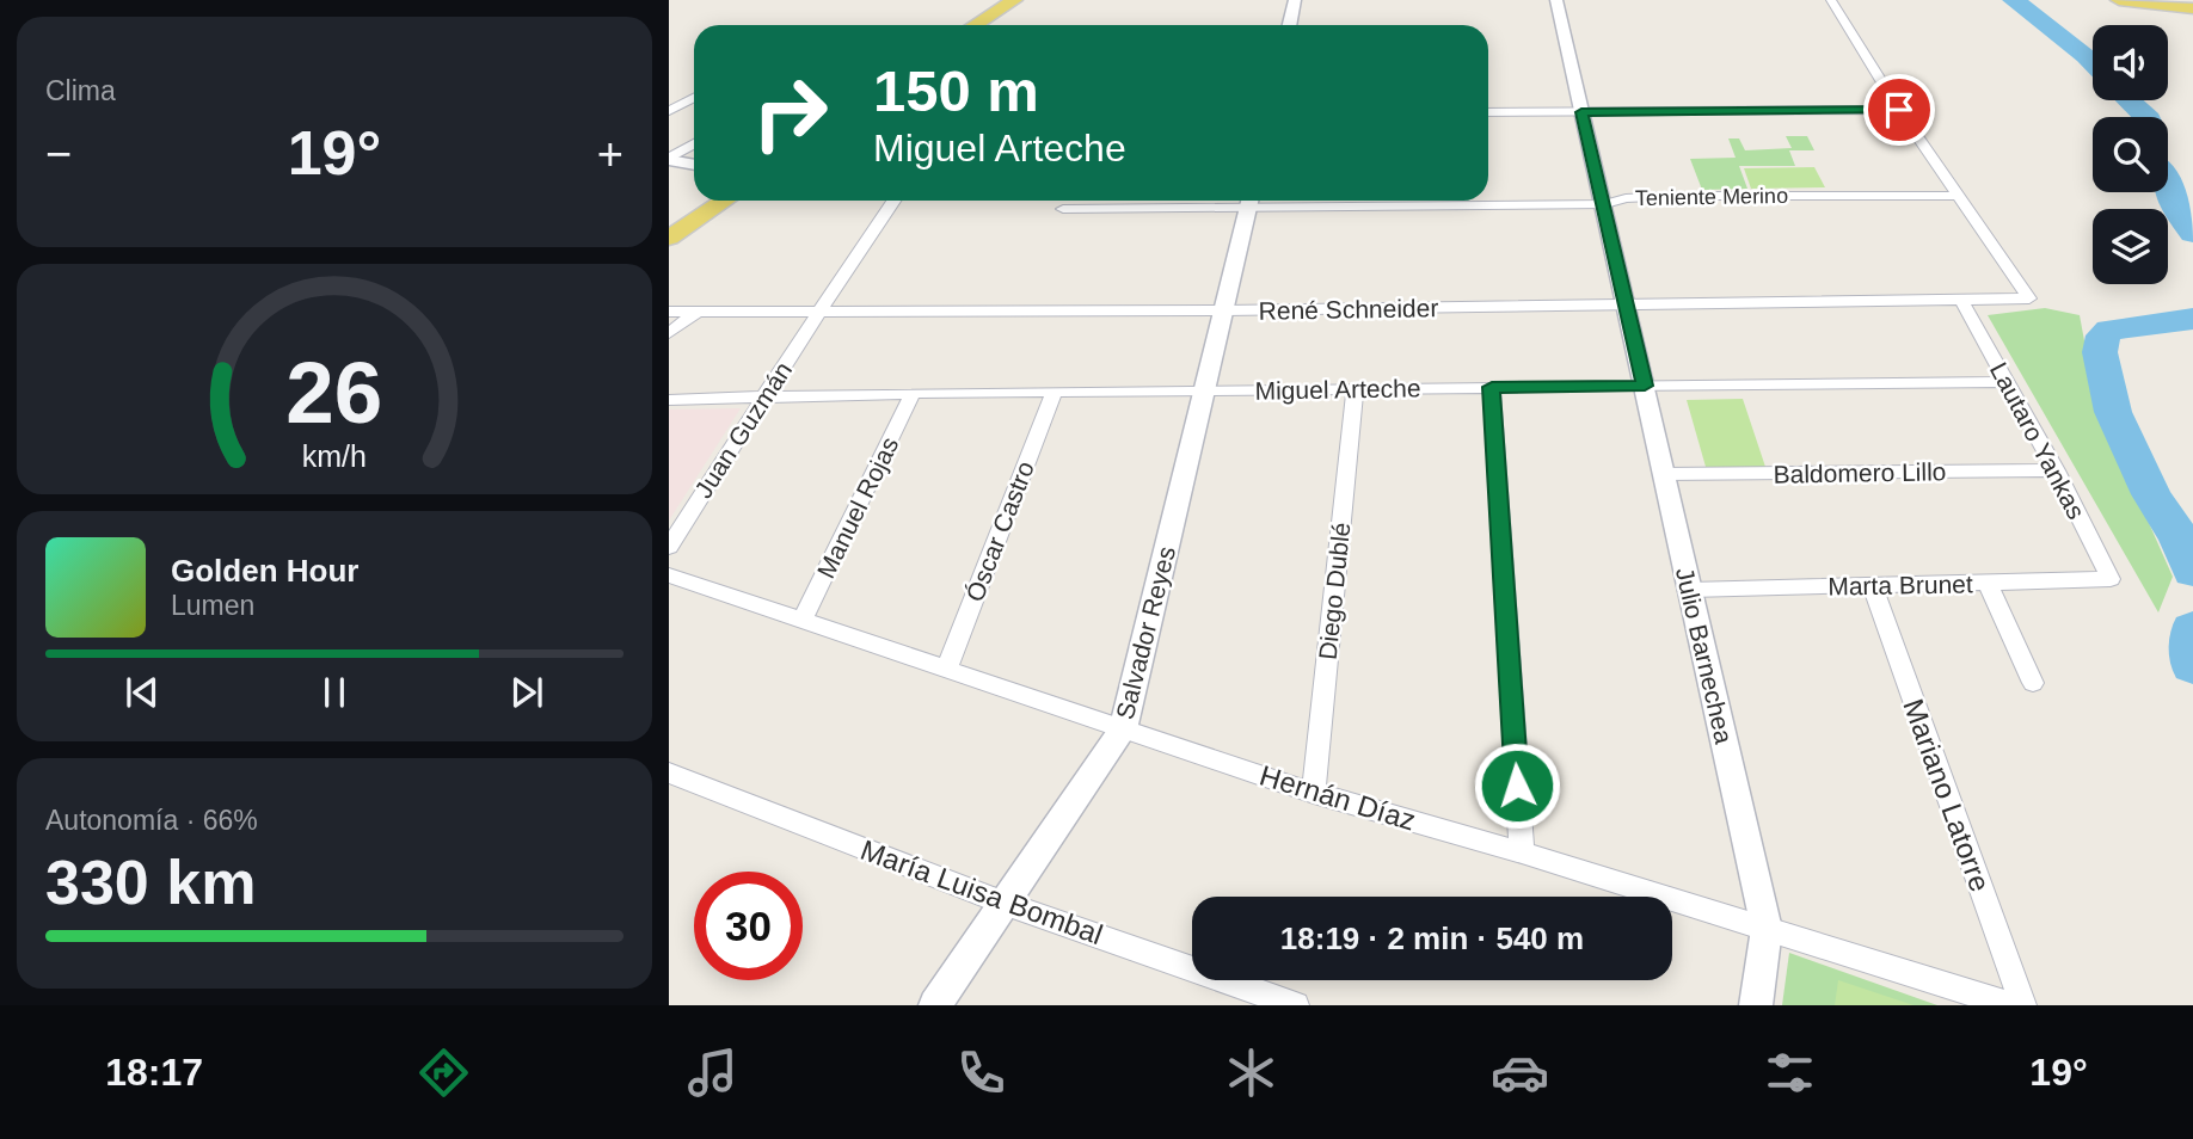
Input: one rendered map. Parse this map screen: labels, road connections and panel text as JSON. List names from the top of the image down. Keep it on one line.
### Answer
{"streets":{"street":["Teniente Merino","René Schneider","Miguel Arteche","Juan Guzmán","Lautaro Yankas","Baldomero Lillo","Manuel Rojas","Óscar Castro","Marta Brunet","Diego Dublé","Salvador Reyes","Julio Barnechea","Mariano Latorre","Hernán Díaz","María Luisa Bombal"]},"crossings":[["Teniente Merino","René Schneider"],["Teniente Merino","Salvador Reyes"],["Teniente Merino","Julio Barnechea"],["René Schneider","Juan Guzmán"],["René Schneider","Lautaro Yankas"],["René Schneider","Salvador Reyes"],["René Schneider","Julio Barnechea"],["Miguel Arteche","Juan Guzmán"],["Miguel Arteche","Lautaro Yankas"],["Miguel Arteche","Manuel Rojas"],["Miguel Arteche","Óscar Castro"],["Miguel Arteche","Diego Dublé"],["Miguel Arteche","Salvador Reyes"],["Miguel Arteche","Julio Barnechea"],["Lautaro Yankas","Baldomero Lillo"],["Lautaro Yankas","Marta Brunet"],["Baldomero Lillo","Julio Barnechea"],["Manuel Rojas","Hernán Díaz"],["Óscar Castro","Hernán Díaz"],["Marta Brunet","Julio Barnechea"],["Marta Brunet","Mariano Latorre"],["Diego Dublé","Hernán Díaz"],["Salvador Reyes","Hernán Díaz"],["Salvador Reyes","María Luisa Bombal"],["Julio Barnechea","Hernán Díaz"]],"page":{"tile":["Clima",["Autonomía · 66%","330 km"]],"turn":["150 m","Miguel Arteche"],"heat":["−","19°","+"],"song":["Golden Hour","Lumen"],"limit":"30","trip":"18:19 · 2 min · 540 m","tabs":["18:17","19°"],"gauge":["26","km/h"]}}
